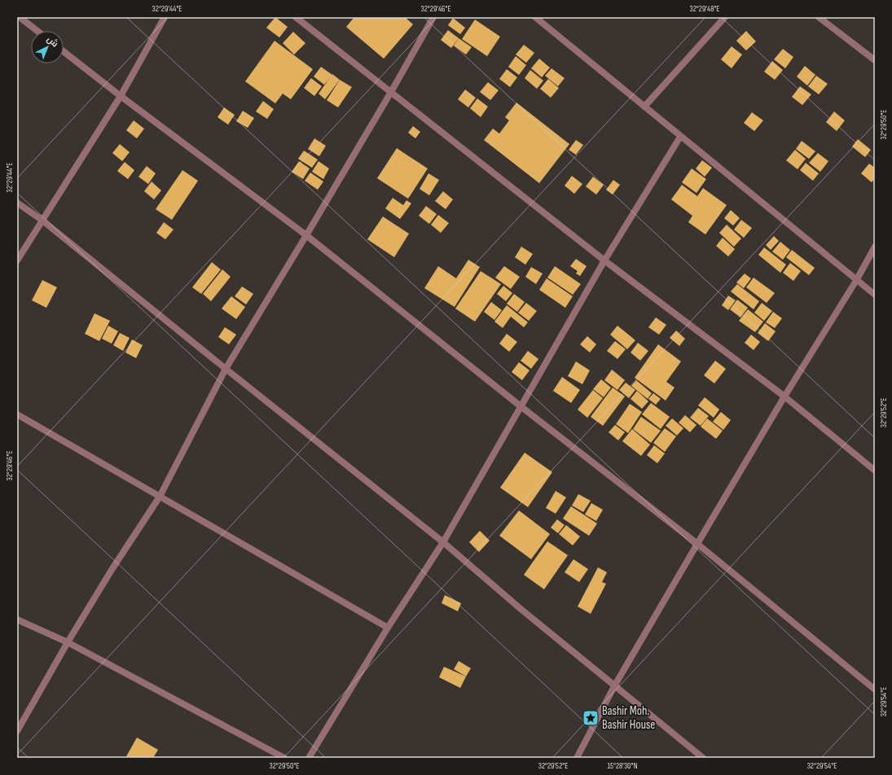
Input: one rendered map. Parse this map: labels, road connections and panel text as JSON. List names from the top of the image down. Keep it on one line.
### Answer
{"places":{"place":["Bashir Moh. Bashir House"]},"north":"top right","coordinates":["32°29'44\"E","32°29'46\"E","32°29'48\"E","32°29'50\"E","32°29'52\"E","32°29'54\"E","15°28'30\"N"]}
